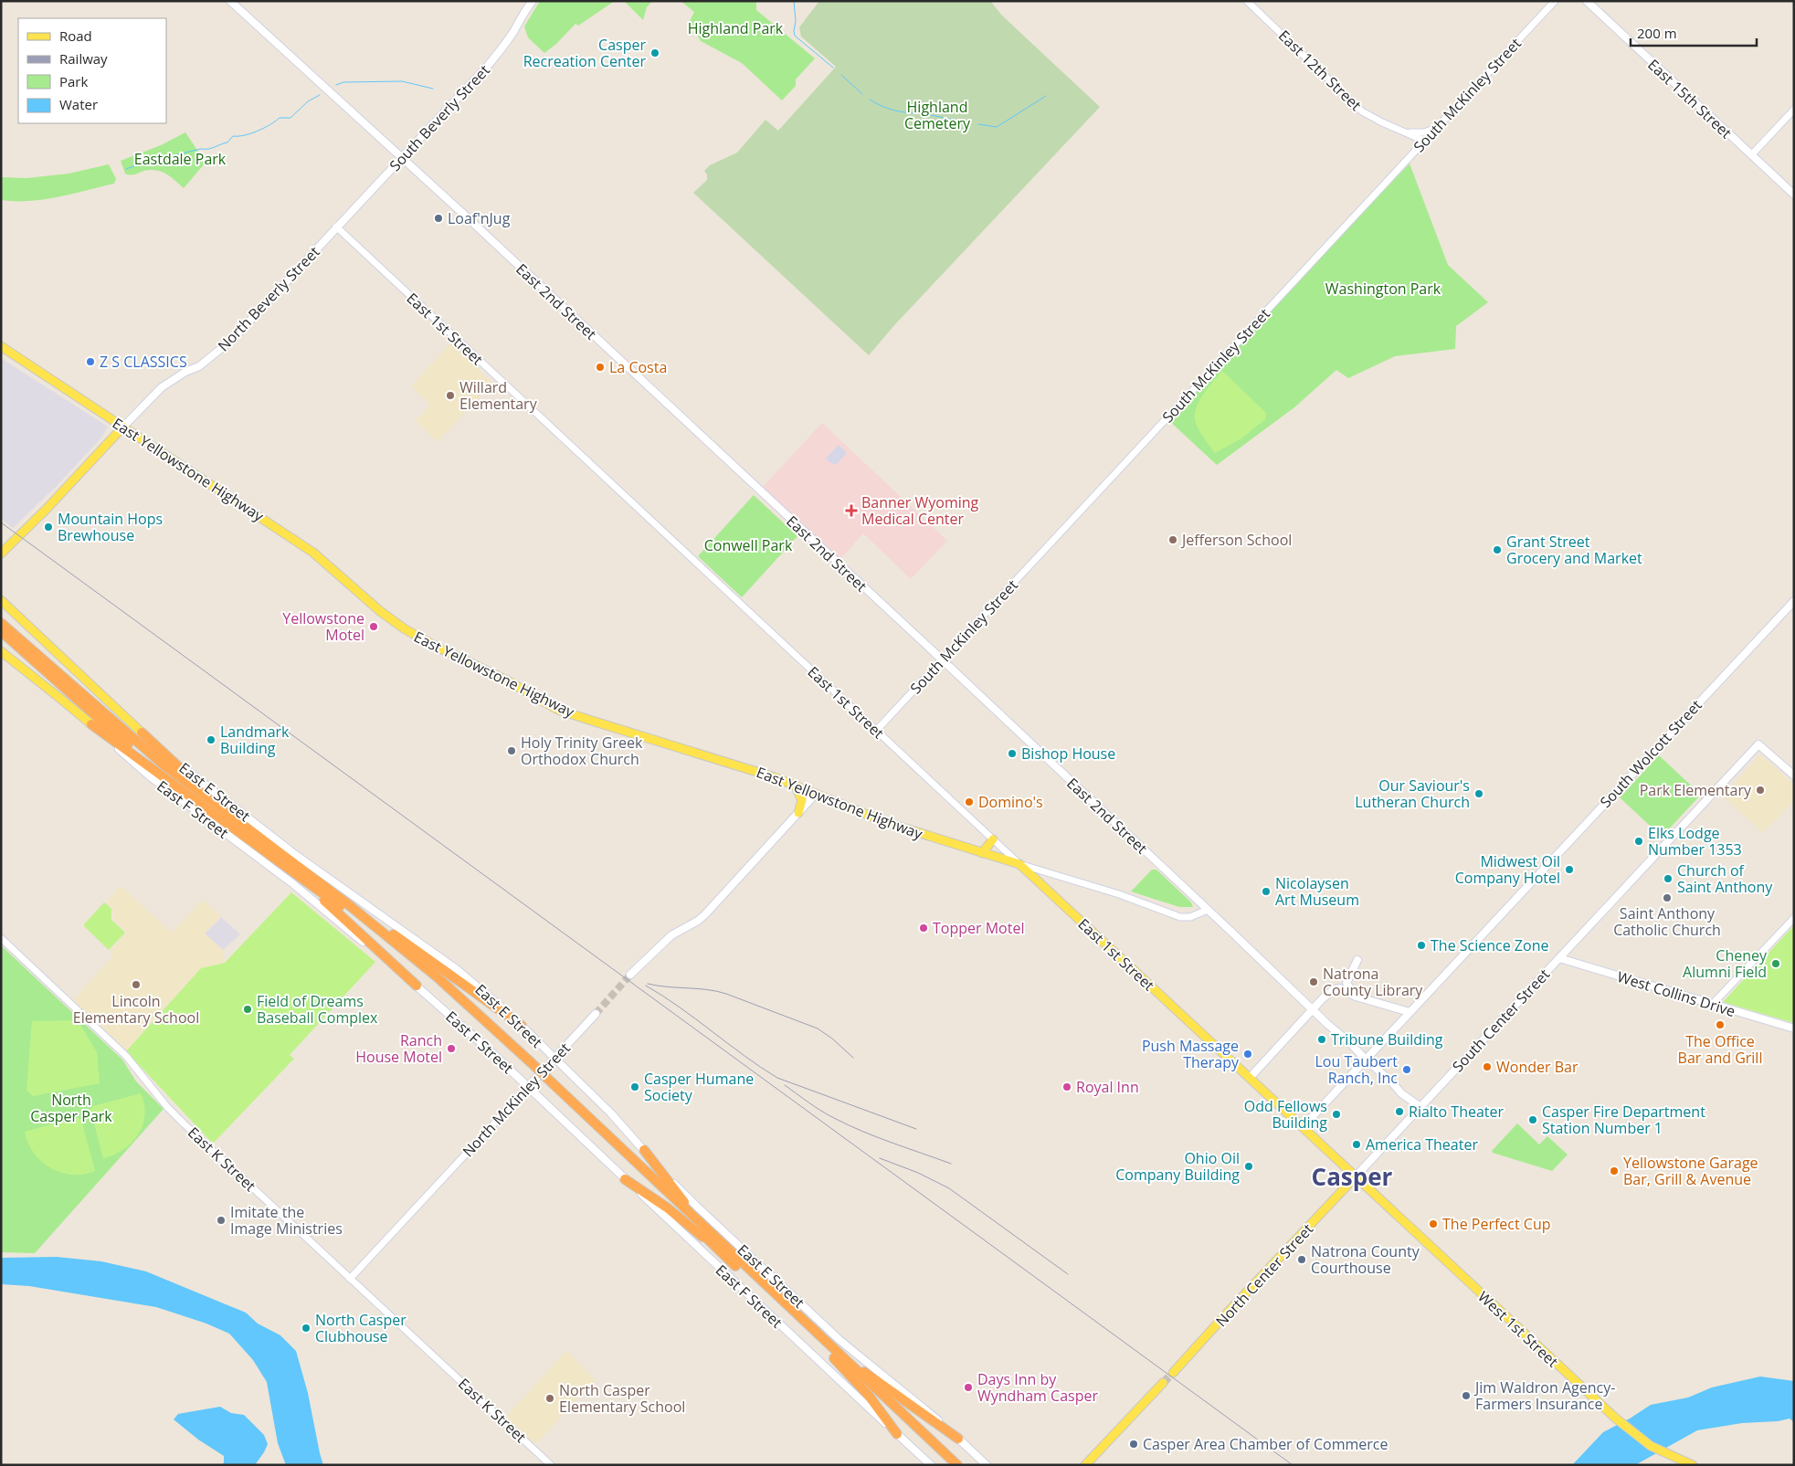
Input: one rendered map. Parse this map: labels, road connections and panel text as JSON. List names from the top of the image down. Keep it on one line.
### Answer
{"streets":{"main road":["East 15th Street","South Beverly Street","North Beverly Street","East 2nd Street","East 1st Street","East Yellowstone Highway","South Wolcott Street","East E Street","East F Street","West Collins Drive","South Center Street","North McKinley Street","North Center Street","West 1st Street"],"street":["East 12th Street","South McKinley Street","East K Street"]},"crossings":[["East 12th Street","South McKinley Street"],["South McKinley Street","East 2nd Street"],["South McKinley Street","East 1st Street"],["South Beverly Street","North Beverly Street"],["South Beverly Street","East 2nd Street"],["South Beverly Street","East 1st Street"],["North Beverly Street","East 1st Street"],["North Beverly Street","East Yellowstone Highway"],["East 2nd Street","East Yellowstone Highway"],["East 2nd Street","South Wolcott Street"],["East 2nd Street","South Center Street"],["East 1st Street","East Yellowstone Highway"],["East 1st Street","South Wolcott Street"],["East 1st Street","South Center Street"],["East 1st Street","North Center Street"],["East 1st Street","West 1st Street"],["East E Street","North McKinley Street"],["East F Street","North McKinley Street"],["West Collins Drive","South Center Street"],["South Center Street","North Center Street"],["South Center Street","West 1st Street"],["North McKinley Street","East K Street"],["North Center Street","West 1st Street"]],"districts":["Casper"],"parks":["Highland Park","Highland Cemetery","Eastdale Park","Washington Park","Conwell Park","North Casper Park"],"places":{"other":["Casper Recreation Center","Loaf'nJug","Z S CLASSICS","La Costa","Willard Elementary","Mountain Hops Brewhouse","Jefferson School","Grant Street Grocery and Market","Yellowstone Motel","Landmark Building","Holy Trinity Greek Orthodox Church","Bishop House","Park Elementary","Our Saviour's Lutheran Church","Domino's","Elks Lodge Number 1353","Midwest Oil Company Hotel","Church of Saint Anthony","Nicolaysen Art Museum","Saint Anthony Catholic Church","Topper Motel","The Science Zone","Cheney Alumni Field","Natrona County Library","Lincoln Elementary School","Field of Dreams Baseball Complex","The Office Bar and Grill","Tribune Building","Ranch House Motel","Push Massage Therapy","Wonder Bar","Lou Taubert Ranch, Inc","Casper Humane Society","Royal Inn","Rialto Theater","Odd Fellows Building","Casper Fire Department Station Number 1","America Theater","Ohio Oil Company Building","Yellowstone Garage Bar, Grill & Avenue","Imitate the Image Ministries","The Perfect Cup","Natrona County Courthouse","North Casper Clubhouse","Days Inn by Wyndham Casper","Jim Waldron Agency- Farmers Insurance","North Casper Elementary School","Casper Area Chamber of Commerce"],"health":["Banner Wyoming Medical Center"]},"legend":["Road","Railway","Park","Water"],"scale_bar":"200 m"}
